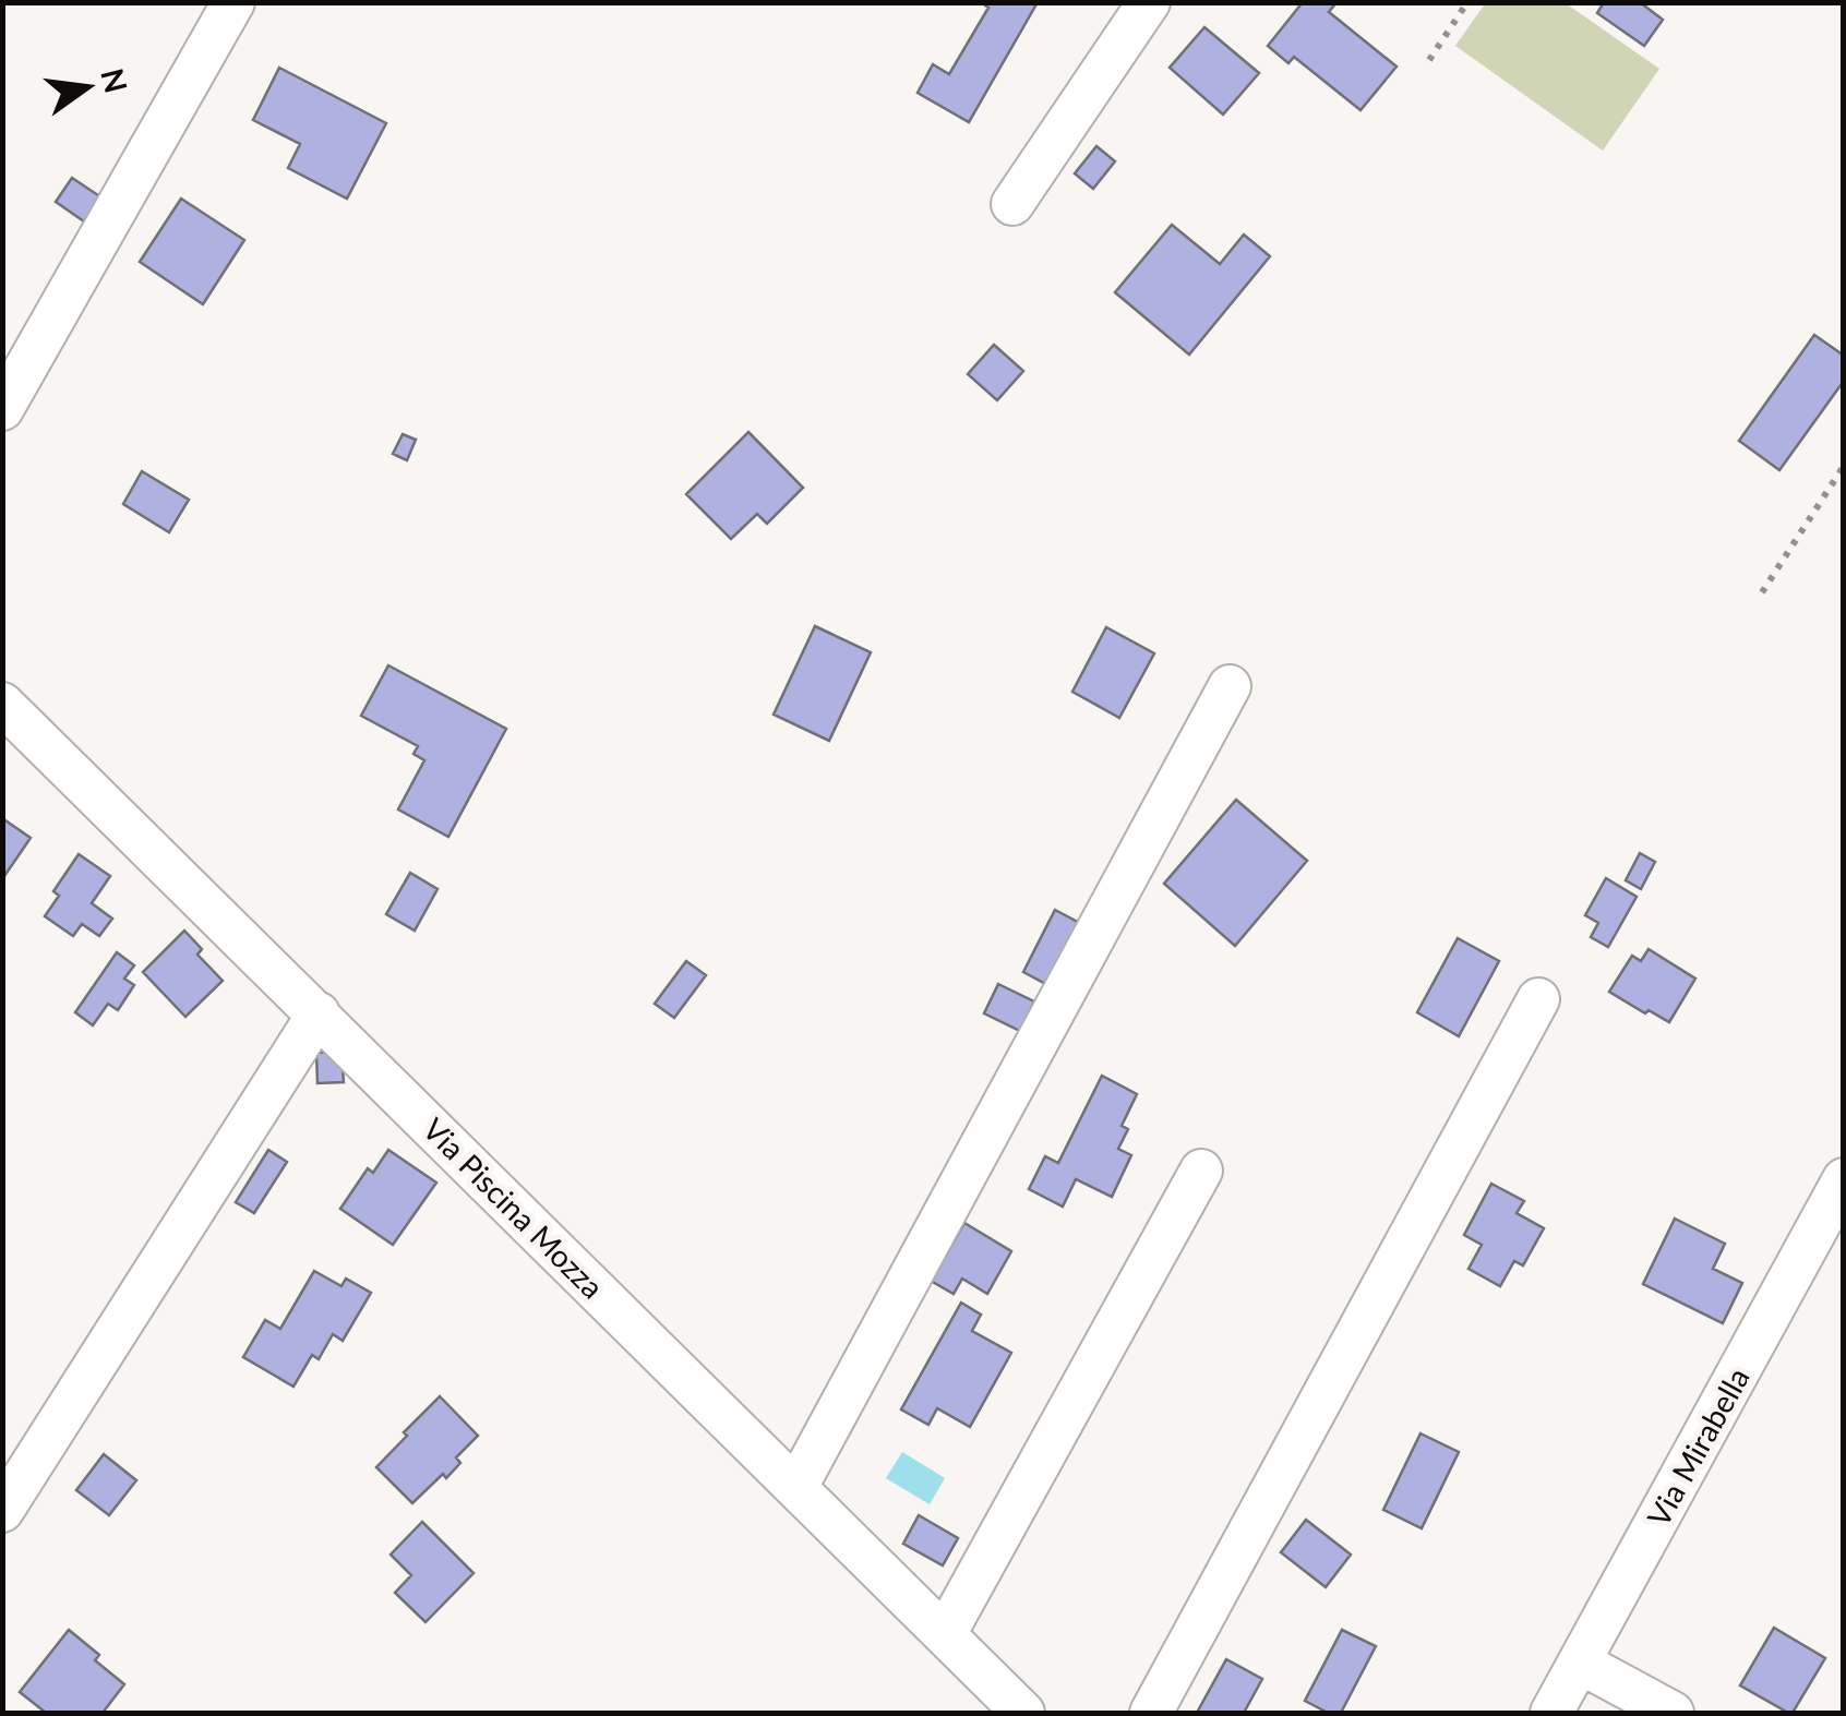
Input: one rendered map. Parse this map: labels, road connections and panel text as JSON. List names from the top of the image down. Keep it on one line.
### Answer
{"streets":{"street":["Via Piscina Mozza","Via Mirabella"]},"north":"right"}
